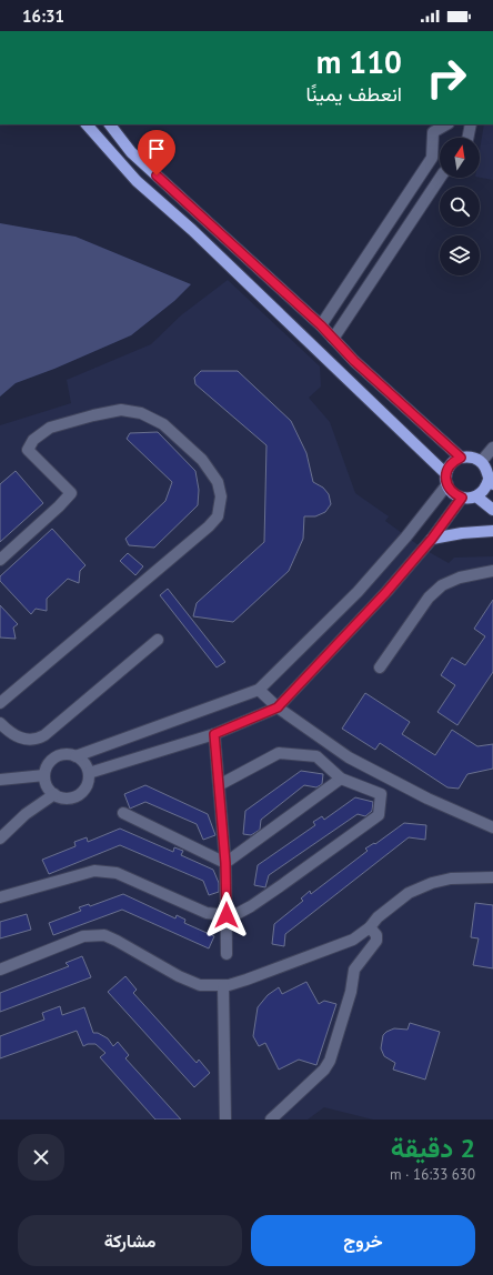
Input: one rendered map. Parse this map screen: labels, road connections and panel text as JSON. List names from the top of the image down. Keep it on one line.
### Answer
{"north":"top","page":{"status":"16:31","turn":["110 m","انعطف يمينًا"],"heading":["2 دقيقة","630 m · 16:33"],"buttons":["خروج","مشاركة"]}}
